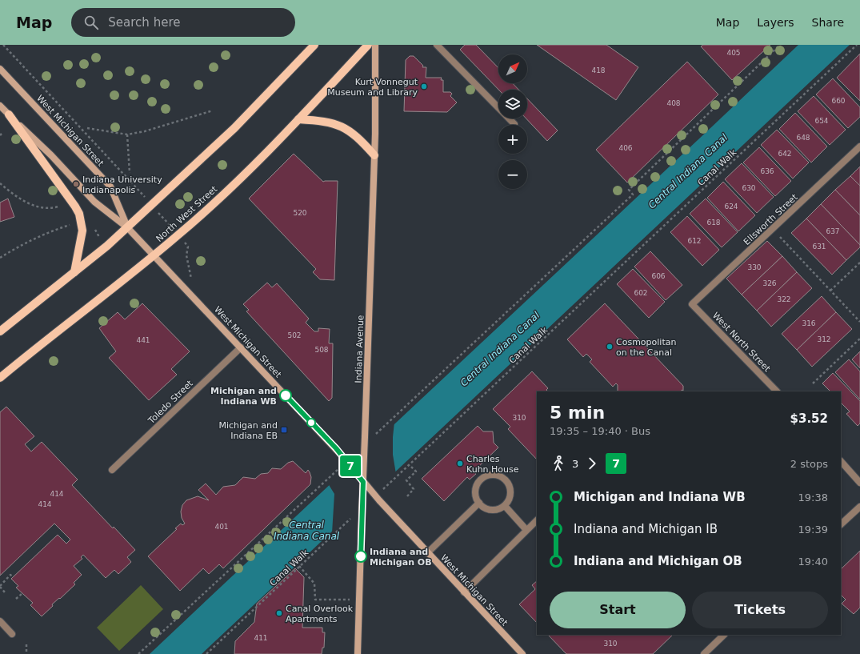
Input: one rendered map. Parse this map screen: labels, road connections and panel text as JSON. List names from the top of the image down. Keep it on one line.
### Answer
{"streets":{"main road":["West Michigan Street","North West Street","Indiana Avenue"],"street":["Ellsworth Street","West North Street","Toledo Street"],"path":["Canal Walk"]},"crossings":[["West Michigan Street","North West Street"],["West Michigan Street","Indiana Avenue"],["West Michigan Street","Toledo Street"],["Ellsworth Street","West North Street"]],"water":["Central Indiana Canal"],"places":{"other":["Kurt Vonnegut Museum and Library","Indiana University Indianapolis","Cosmopolitan on the Canal","Michigan and Indiana WB","Charles Kuhn House","Indiana and Michigan OB","Canal Overlook Apartments"],"transit":["Michigan and Indiana EB"]},"lines":["bus line 7"],"house_numbers":["405","418","660","408","654","648","406","642","636","630","624","520","618","637","612","631","330","606","326","602","322","316","502","312","441","508","310","414","414","401","411","310"],"north":"top right","page":{"header":"Map","search":"Search here","nav":["Map","Layers","Share"],"on_map":"7","map_buttons":["+","−"],"heading":["5 min","19:35 – 19:40 · Bus","$3.52"],"legs":["3","7","2 stops"],"list":[{"name":"Michigan and Indiana WB","value":"19:38"},{"name":"Indiana and Michigan IB","value":"19:39"},{"name":"Indiana and Michigan OB","value":"19:40"}],"buttons":["Start","Tickets"]}}
